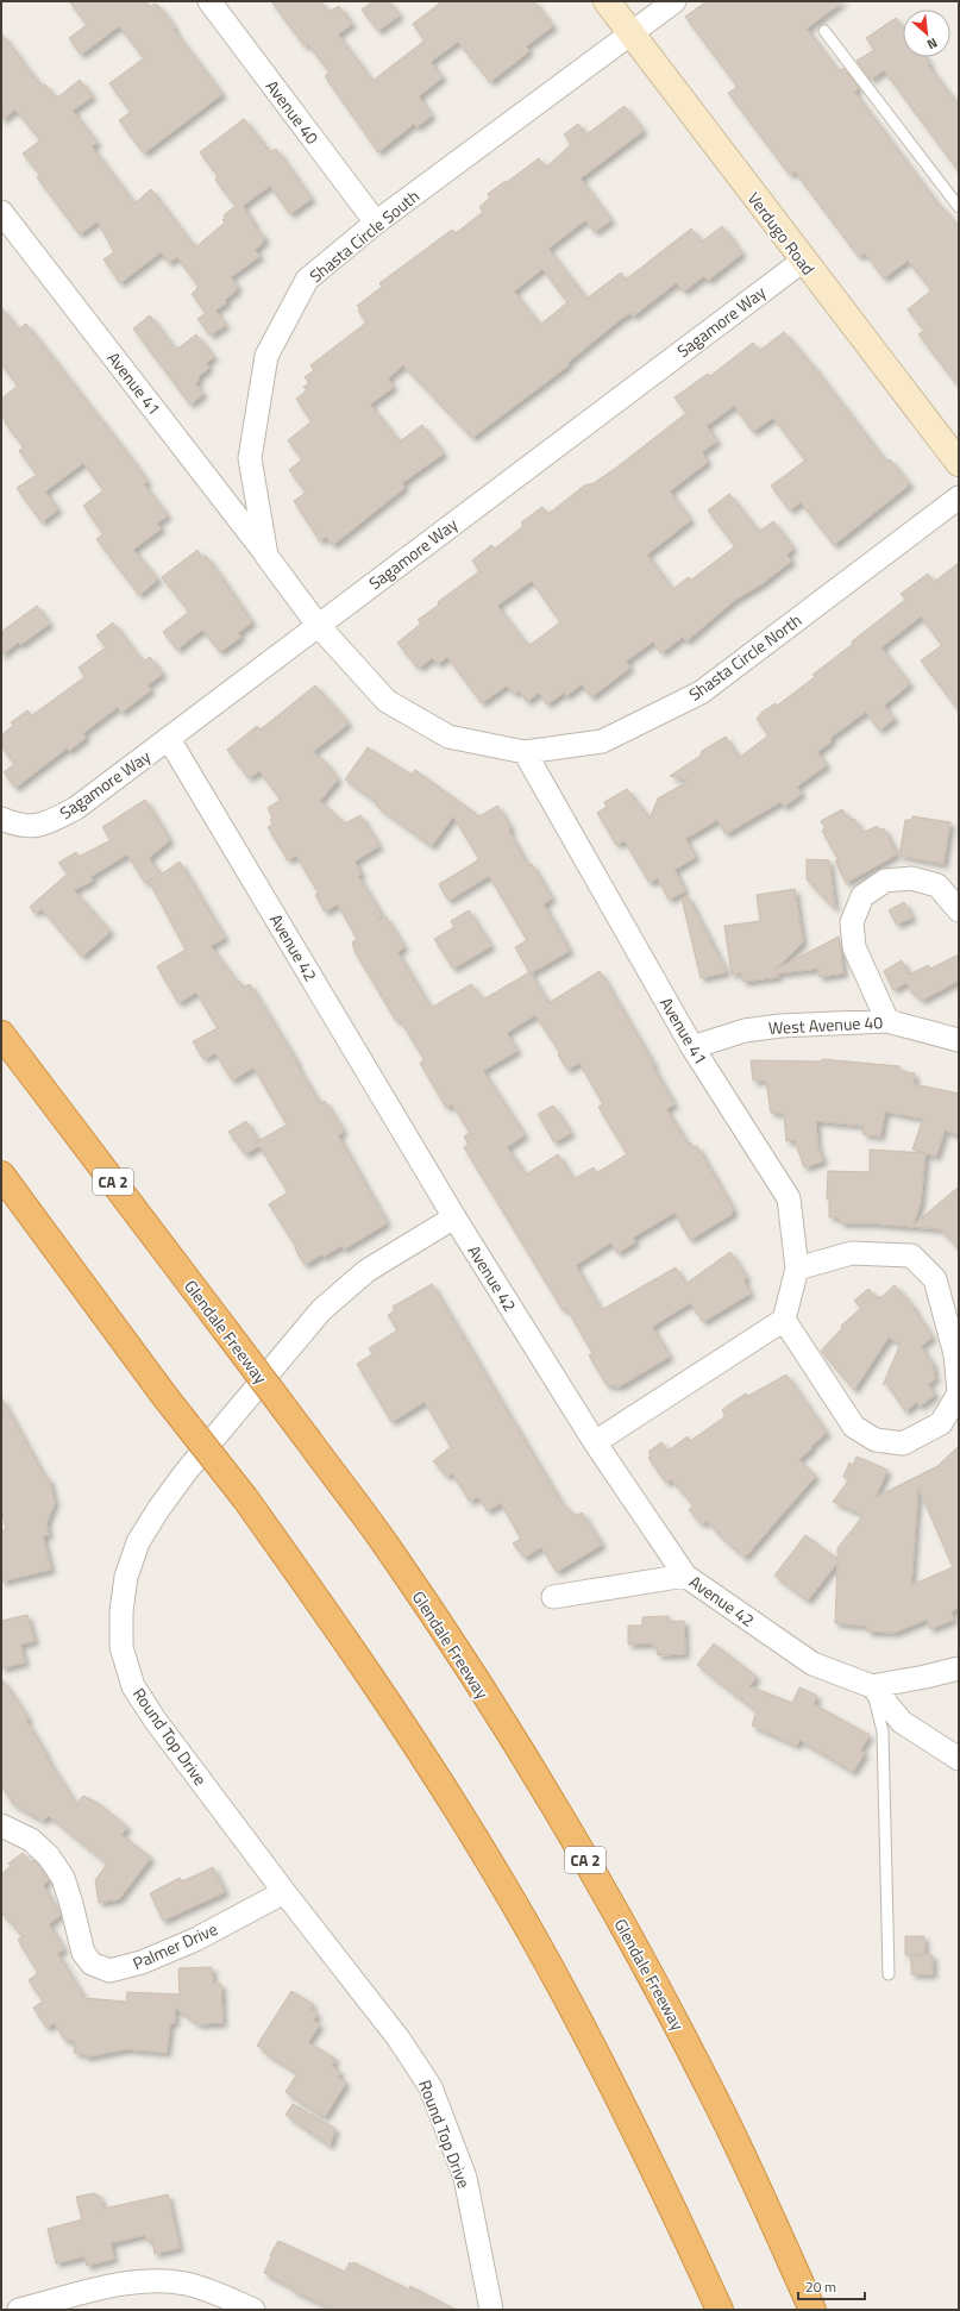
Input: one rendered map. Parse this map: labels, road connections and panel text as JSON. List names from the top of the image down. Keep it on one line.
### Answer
{"streets":{"highway":["CA 2","Glendale Freeway"],"main road":["Verdugo Road"],"street":["Avenue 40","Shasta Circle South","Sagamore Way","Avenue 41","Shasta Circle North","Avenue 42","West Avenue 40","Round Top Drive","Palmer Drive"]},"crossings":[["Avenue 40","Shasta Circle South"],["Verdugo Road","Shasta Circle South"],["Verdugo Road","Sagamore Way"],["Shasta Circle South","Sagamore Way"],["Shasta Circle South","Avenue 41"],["Shasta Circle South","Shasta Circle North"],["Sagamore Way","Shasta Circle North"],["Sagamore Way","Avenue 42"],["Avenue 41","Shasta Circle North"],["Avenue 41","West Avenue 40"],["Avenue 42","Round Top Drive"],["Round Top Drive","Palmer Drive"]],"scale_bar":"20 m","north":"bottom right"}
